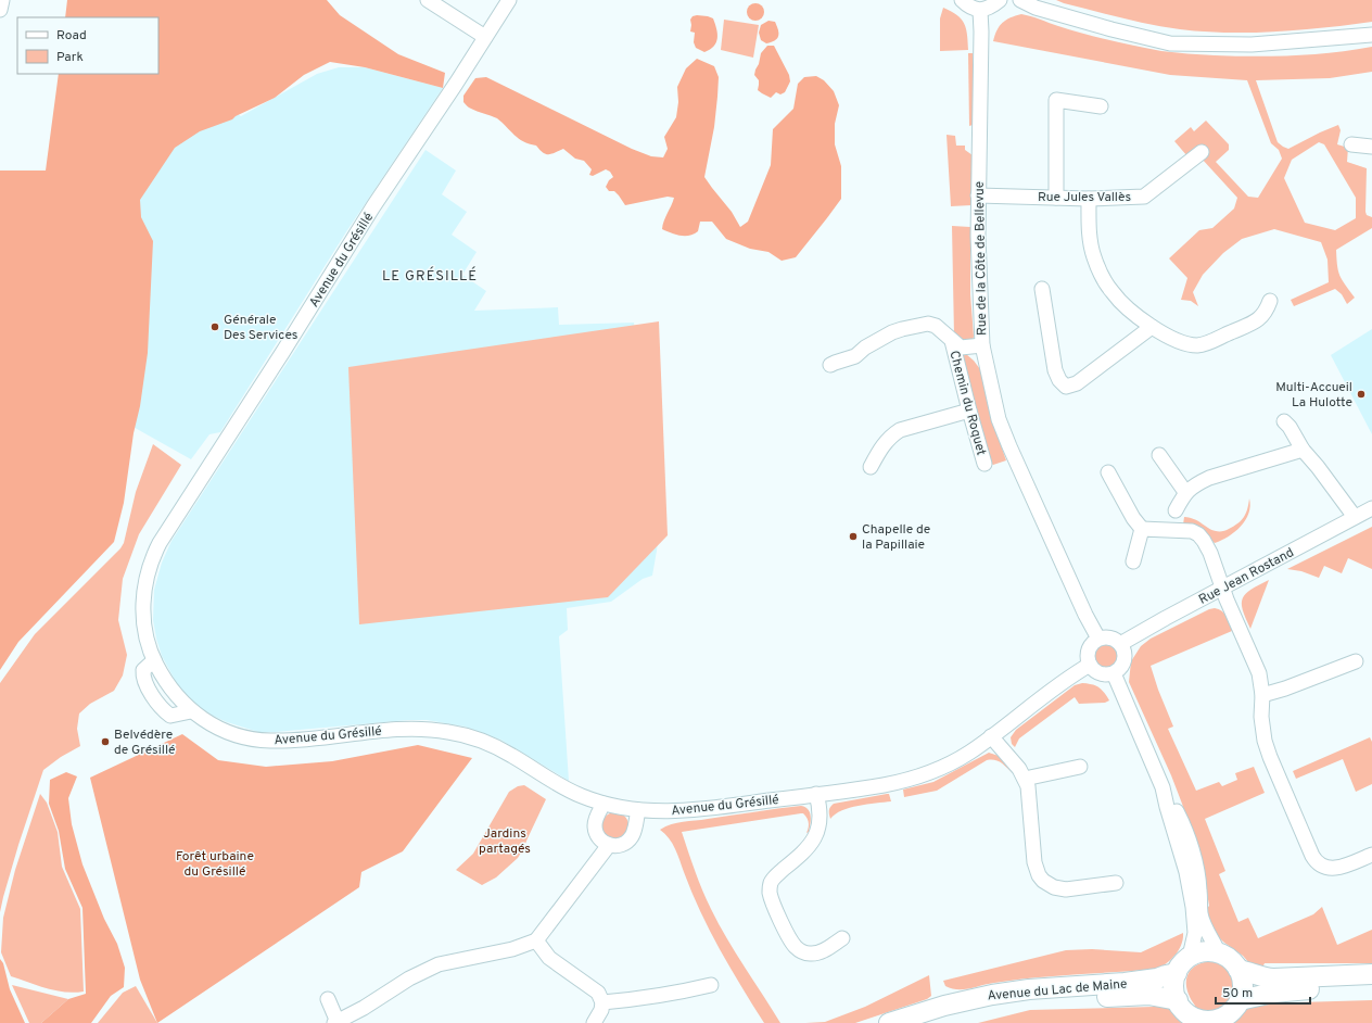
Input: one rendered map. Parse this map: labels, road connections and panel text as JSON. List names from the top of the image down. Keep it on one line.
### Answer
{"streets":{"street":["Rue Jules Vallès","Rue de la Côte de Bellevue","Avenue du Grésillé","Chemin du Roquet","Rue Jean Rostand","Avenue du Lac de Maine"]},"crossings":[["Rue Jules Vallès","Rue de la Côte de Bellevue"],["Rue de la Côte de Bellevue","Avenue du Grésillé"],["Rue de la Côte de Bellevue","Rue Jean Rostand"],["Avenue du Grésillé","Rue Jean Rostand"]],"districts":["LE GRÉSILLÉ"],"parks":["Jardins partagés","Forêt urbaine du Grésillé"],"places":["Générale Des Services","Multi-Accueil La Hulotte","Chapelle de la Papillaie","Belvédère de Grésillé"],"legend":["Road","Park"],"scale_bar":"50 m"}
